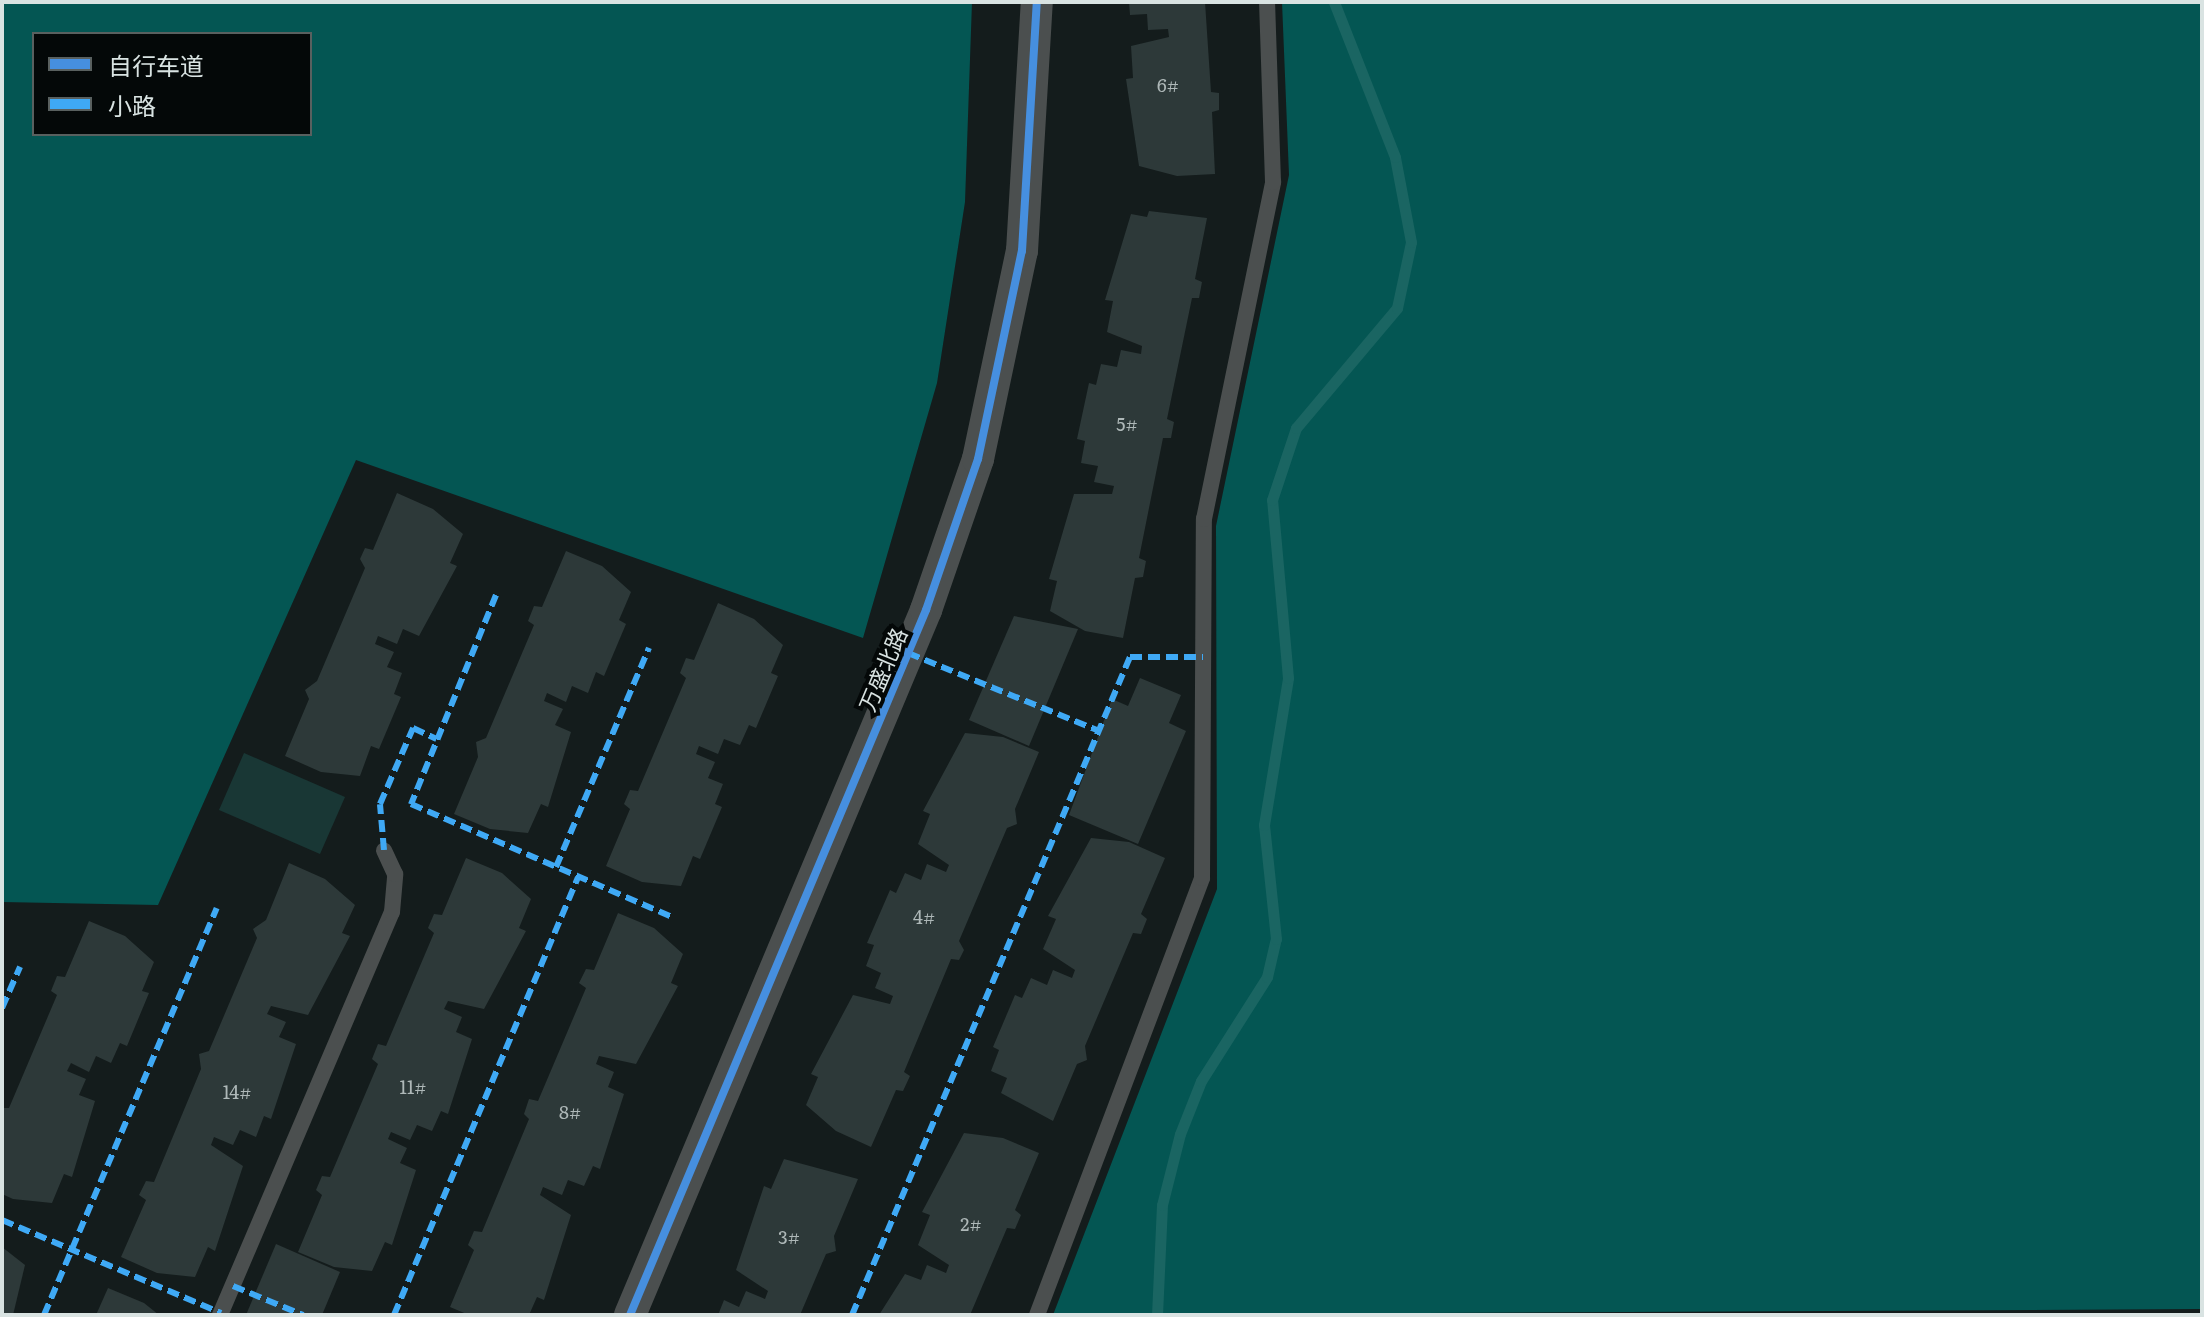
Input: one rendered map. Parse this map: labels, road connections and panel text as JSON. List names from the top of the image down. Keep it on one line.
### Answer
{"streets":{"street":["万盛北路"]},"house_numbers":["6#","5#","4#","11#","14#","8#","2#","3#"],"legend":["自行车道","小路"]}
